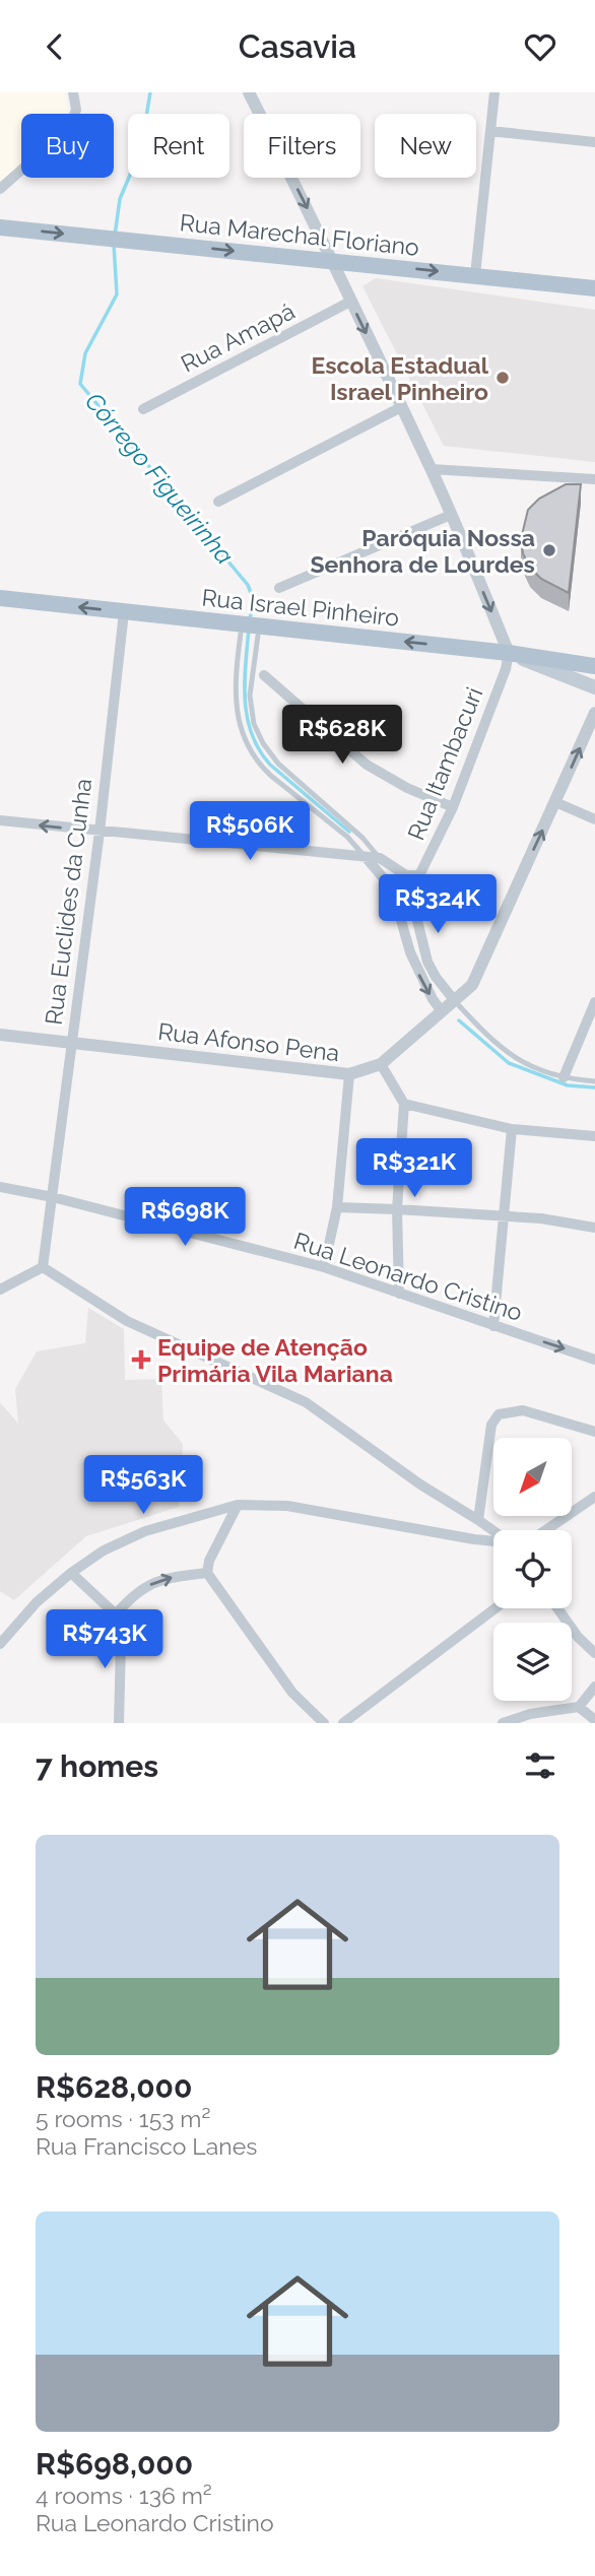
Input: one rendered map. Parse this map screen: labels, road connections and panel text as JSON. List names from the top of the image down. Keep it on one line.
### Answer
{"streets":{"main road":["Rua Marechal Floriano","Rua Israel Pinheiro"],"street":["Rua Amapá","Rua Itambacuri","Rua Euclides da Cunha","Rua Afonso Pena","Rua Leonardo Cristino"]},"crossings":[["Rua Israel Pinheiro","Rua Itambacuri"],["Rua Israel Pinheiro","Rua Euclides da Cunha"],["Rua Euclides da Cunha","Rua Afonso Pena"],["Rua Euclides da Cunha","Rua Leonardo Cristino"]],"one_way":["Rua Marechal Floriano","Rua Israel Pinheiro"],"water":["Córrego Figueirinha"],"places":{"other":["Escola Estadual Israel Pinheiro","Paróquia Nossa Senhora de Lourdes"],"health":["Equipe de Atenção Primária Vila Mariana"]},"north":"bottom left","page":{"header":"Casavia","chip":["Buy","Rent","Filters","New"],"price":["R$628K","R$506K","R$324K","R$321K","R$698K","R$563K","R$743K"],"heading":"7 homes","list":[{"name":"R$628,000","note":"5 rooms · 153 m² · Rua Francisco Lanes"},{"name":"R$698,000","note":"4 rooms · 136 m² · Rua Leonardo Cristino"}]}}
